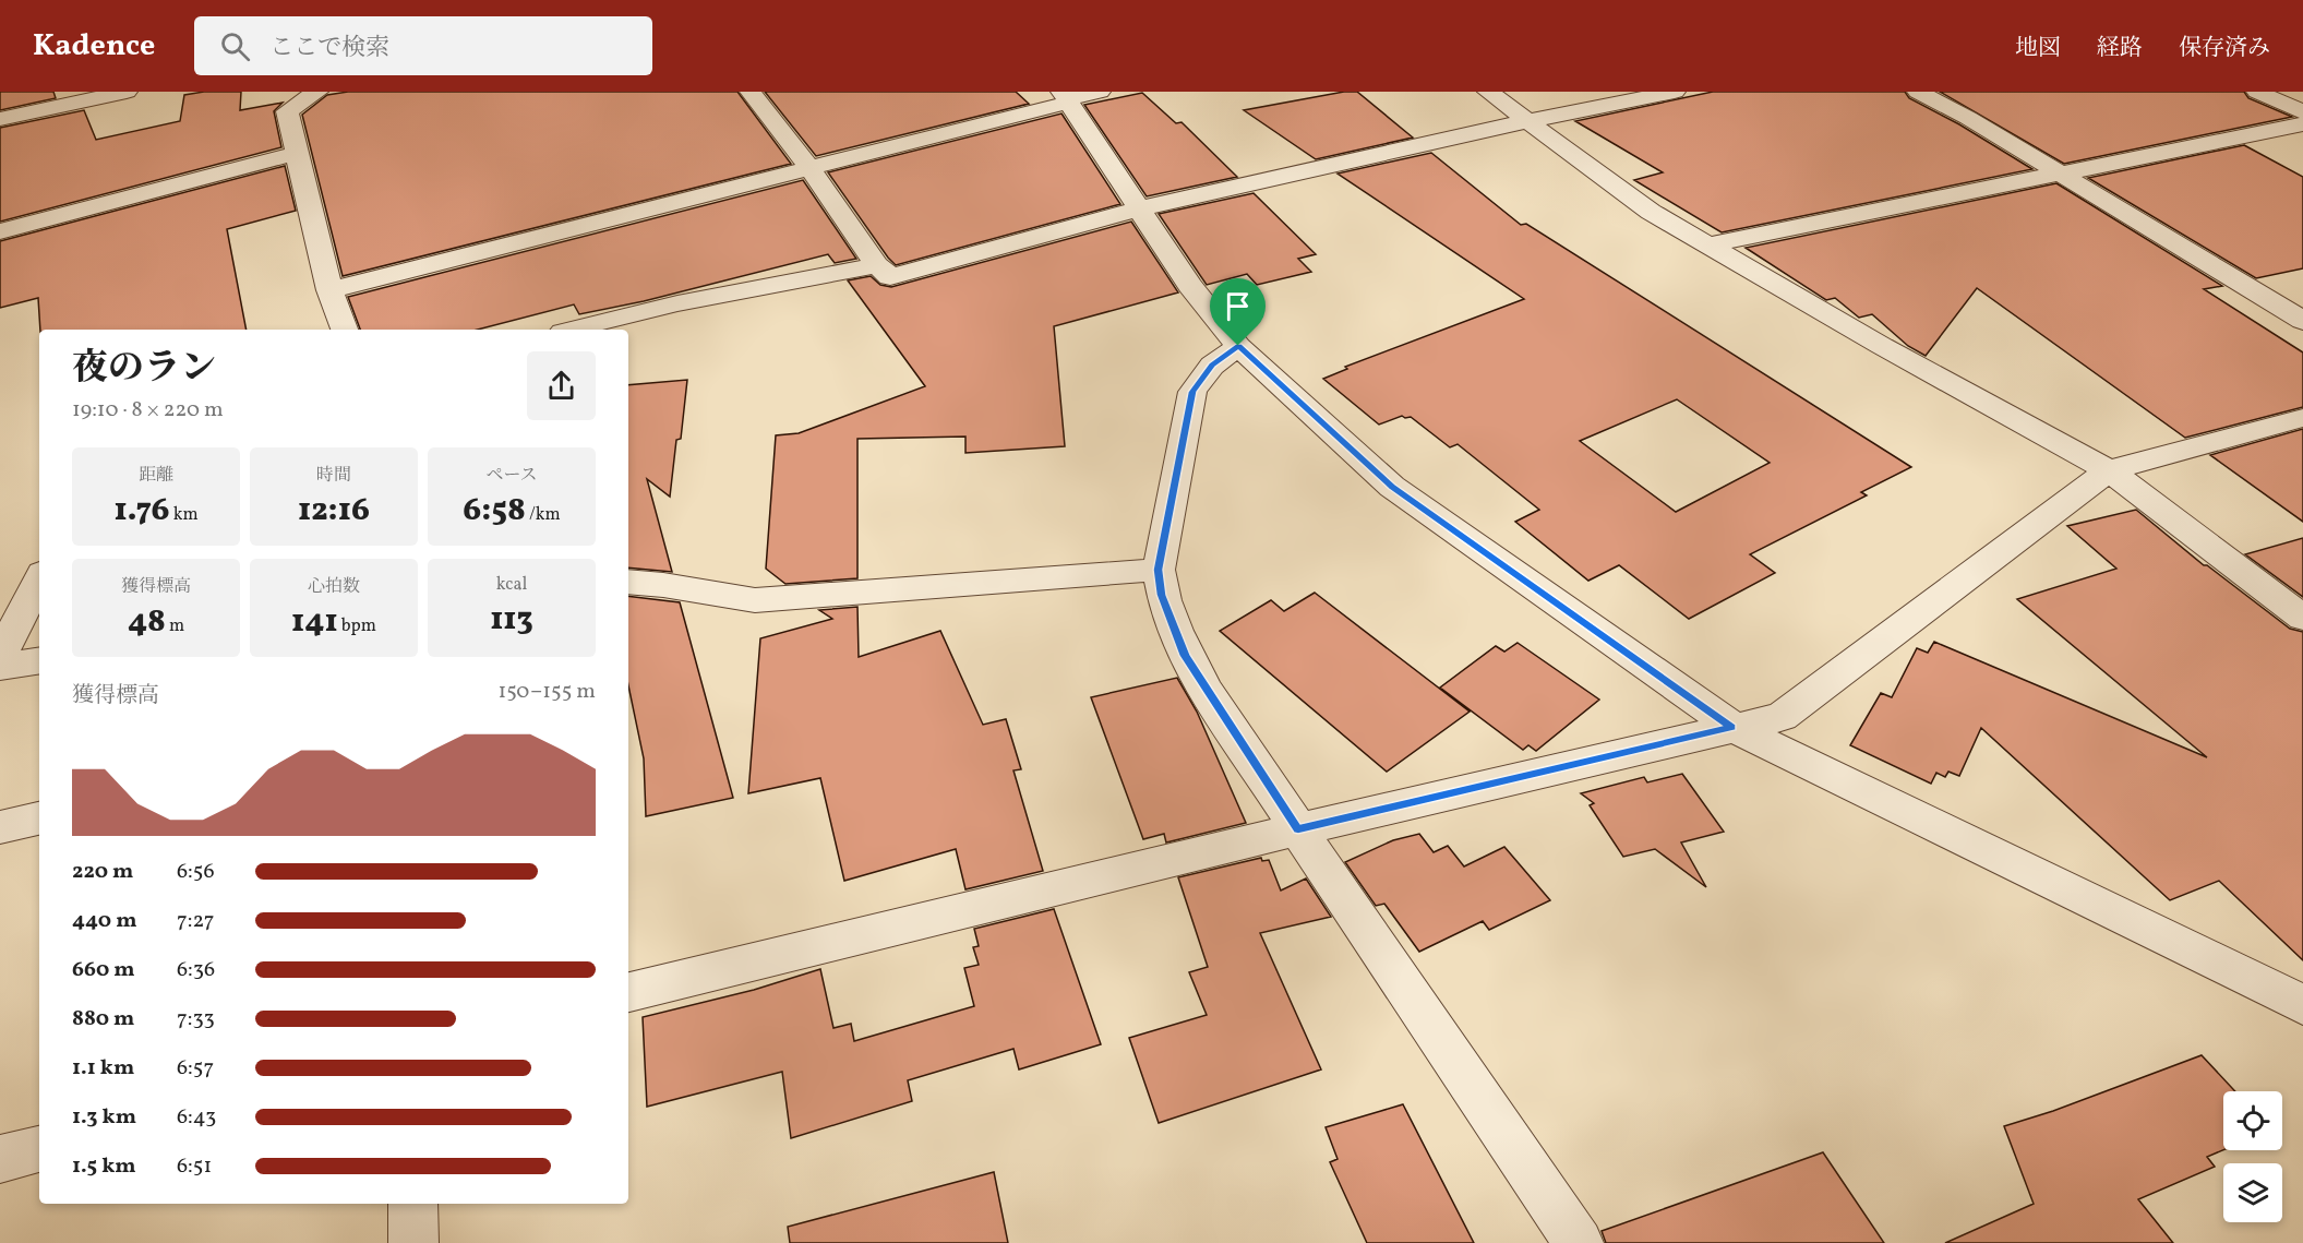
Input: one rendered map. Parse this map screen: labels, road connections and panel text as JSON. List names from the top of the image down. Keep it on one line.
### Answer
{"page":{"header":"Kadence","search":"ここで検索","nav":["地図","経路","保存済み"],"heading":["夜のラン","19:10 · 8 × 220 m"],"stats":[["距離","1.76 km"],["時間","12:16"],["ペース","6:58 /km"],["獲得標高","48 m"],["心拍数","141 bpm"],["kcal","113"]],"chart":["獲得標高","150–155 m"],"list":[{"name":"220 m","note":"6:56"},{"name":"440 m","note":"7:27"},{"name":"660 m","note":"6:36"},{"name":"880 m","note":"7:33"},{"name":"1.1 km","note":"6:57"},{"name":"1.3 km","note":"6:43"},{"name":"1.5 km","note":"6:51"}]}}
